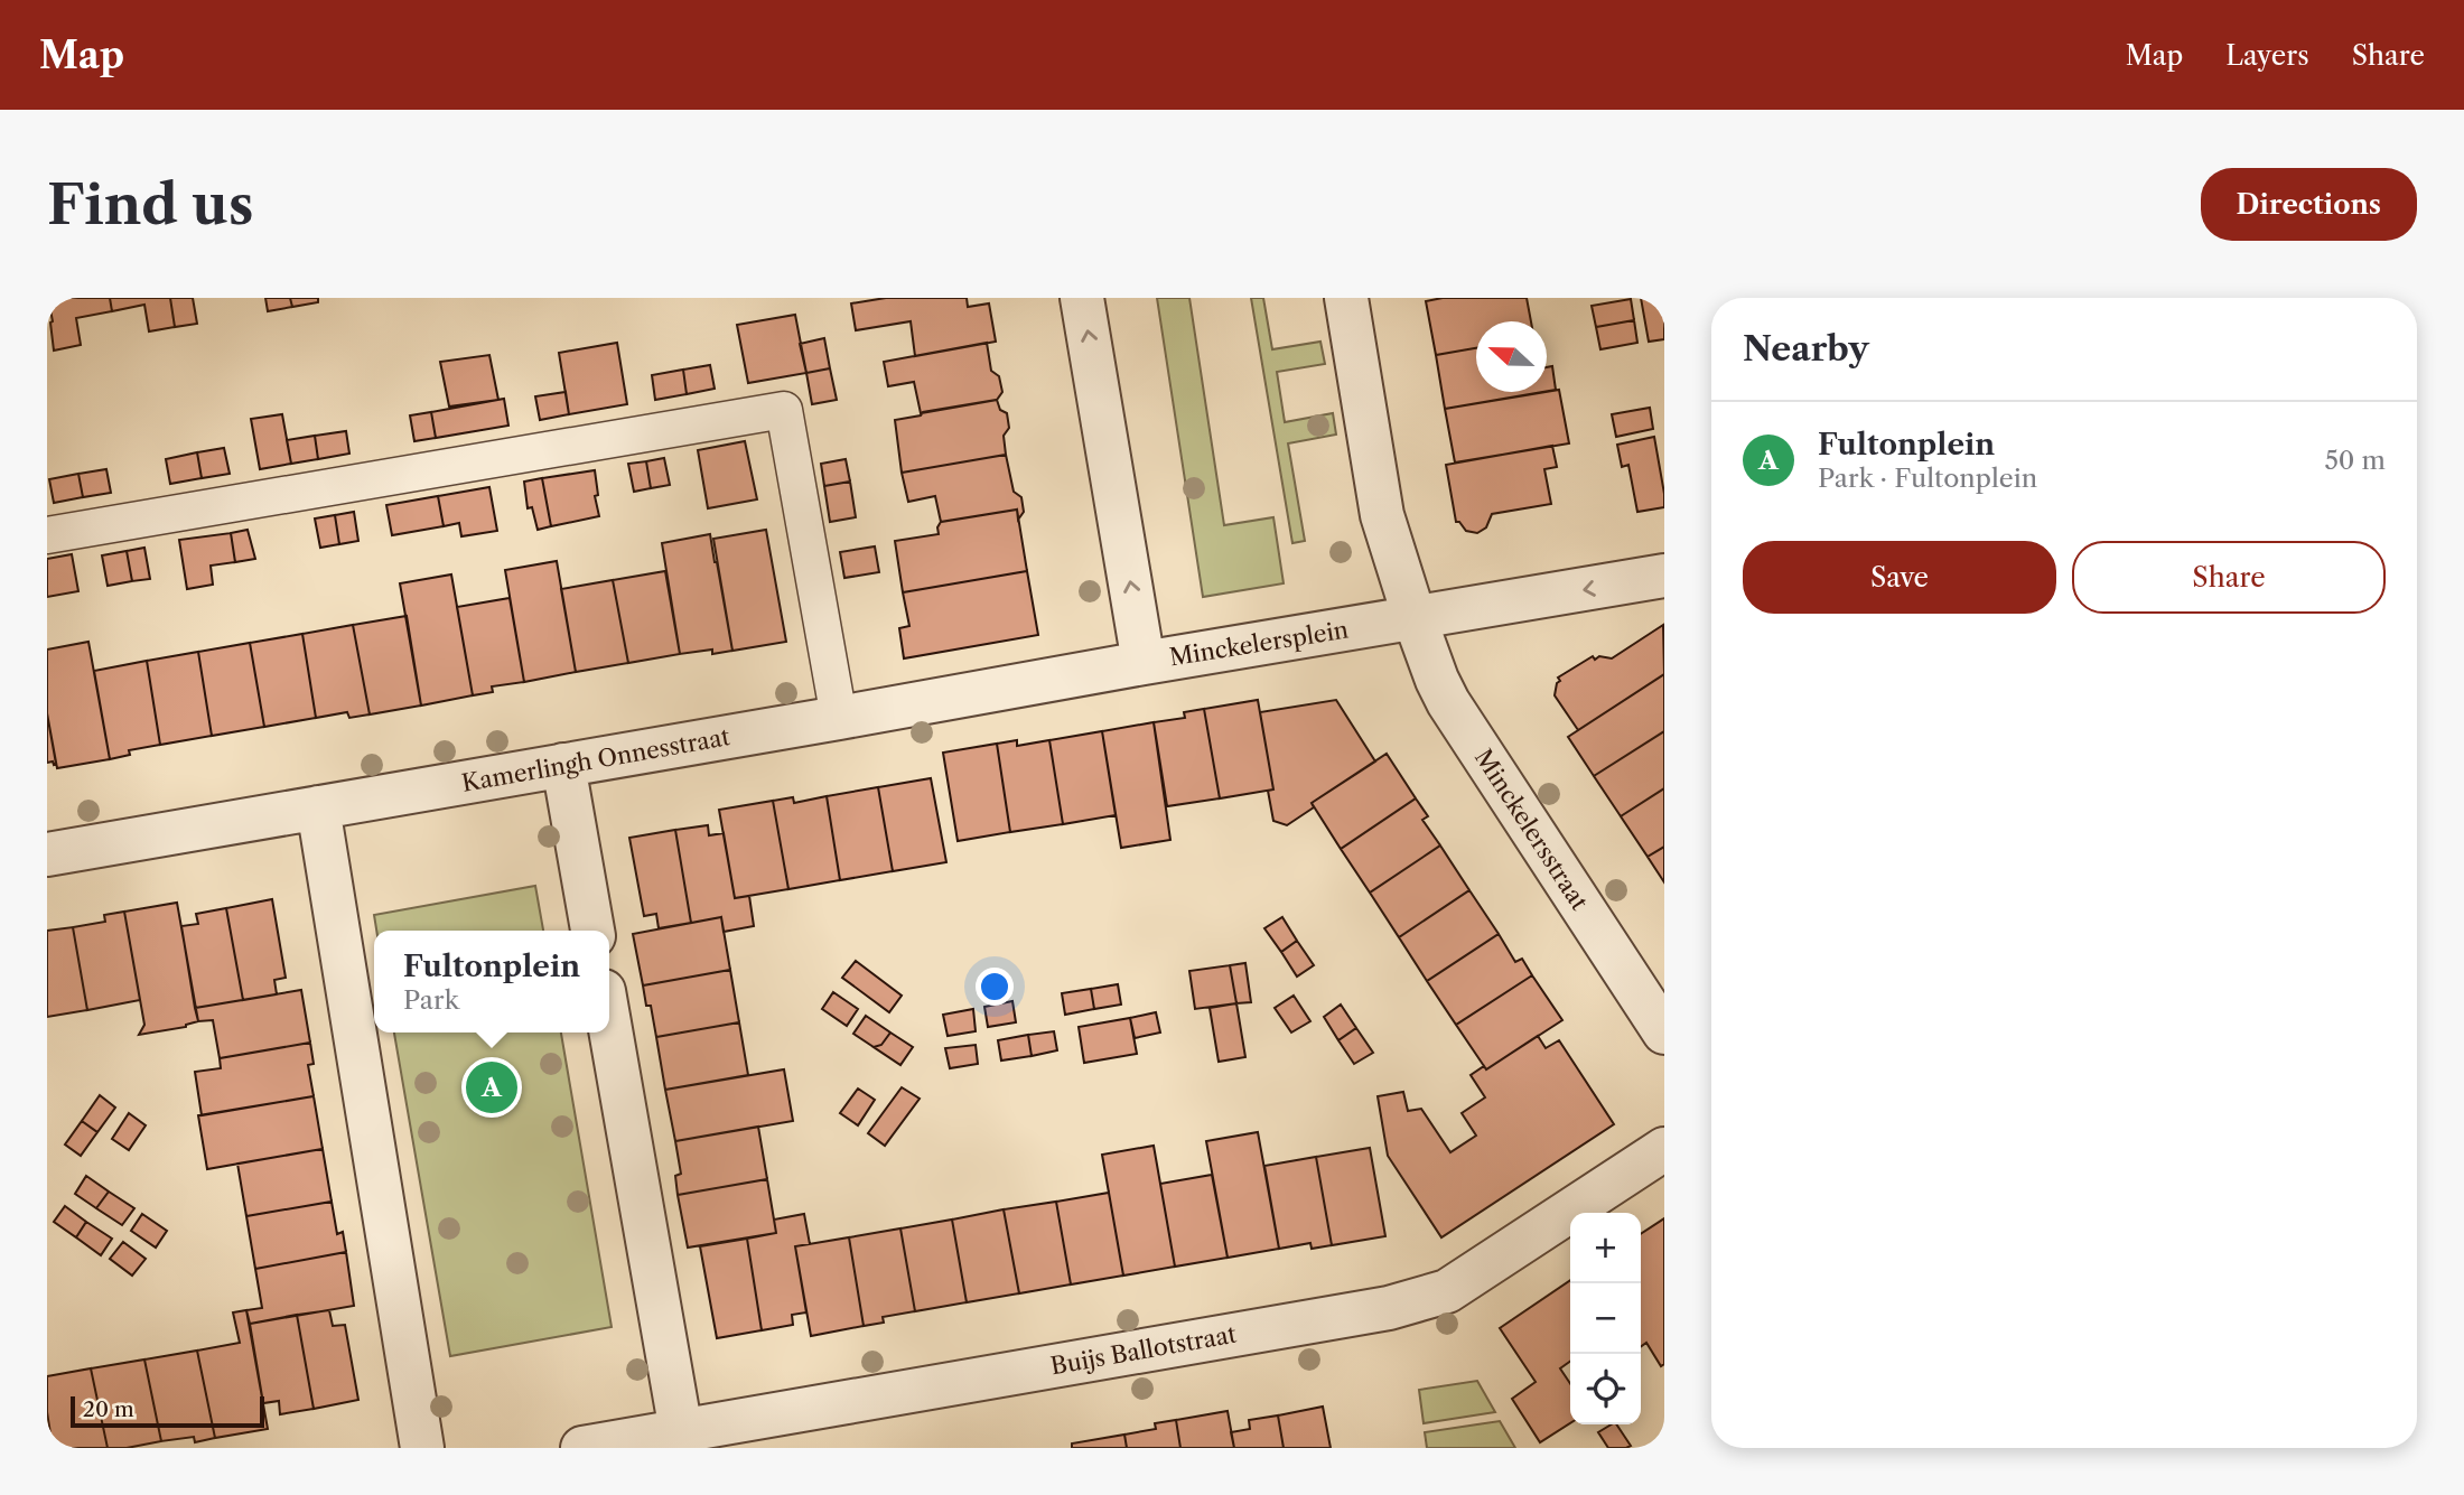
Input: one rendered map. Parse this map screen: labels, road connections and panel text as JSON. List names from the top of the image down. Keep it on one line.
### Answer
{"streets":{"street":["Minckelersplein","Kamerlingh Onnesstraat","Minckelersstraat","Buijs Ballotstraat"]},"crossings":[["Minckelersplein","Kamerlingh Onnesstraat"],["Minckelersplein","Minckelersstraat"]],"scale_bar":"20 m","north":"left","page":{"header":"Map","nav":["Map","Layers","Share"],"buttons":["Directions",["Save","Share"]],"title":"Find us","heading":"Nearby","list":[{"mark":"A","name":"Fultonplein","note":"Park · Fultonplein","value":"50 m"}],"popup":["Fultonplein","Park"],"pins":"A","map_buttons":["+","−"],"scale":"20 m"}}
